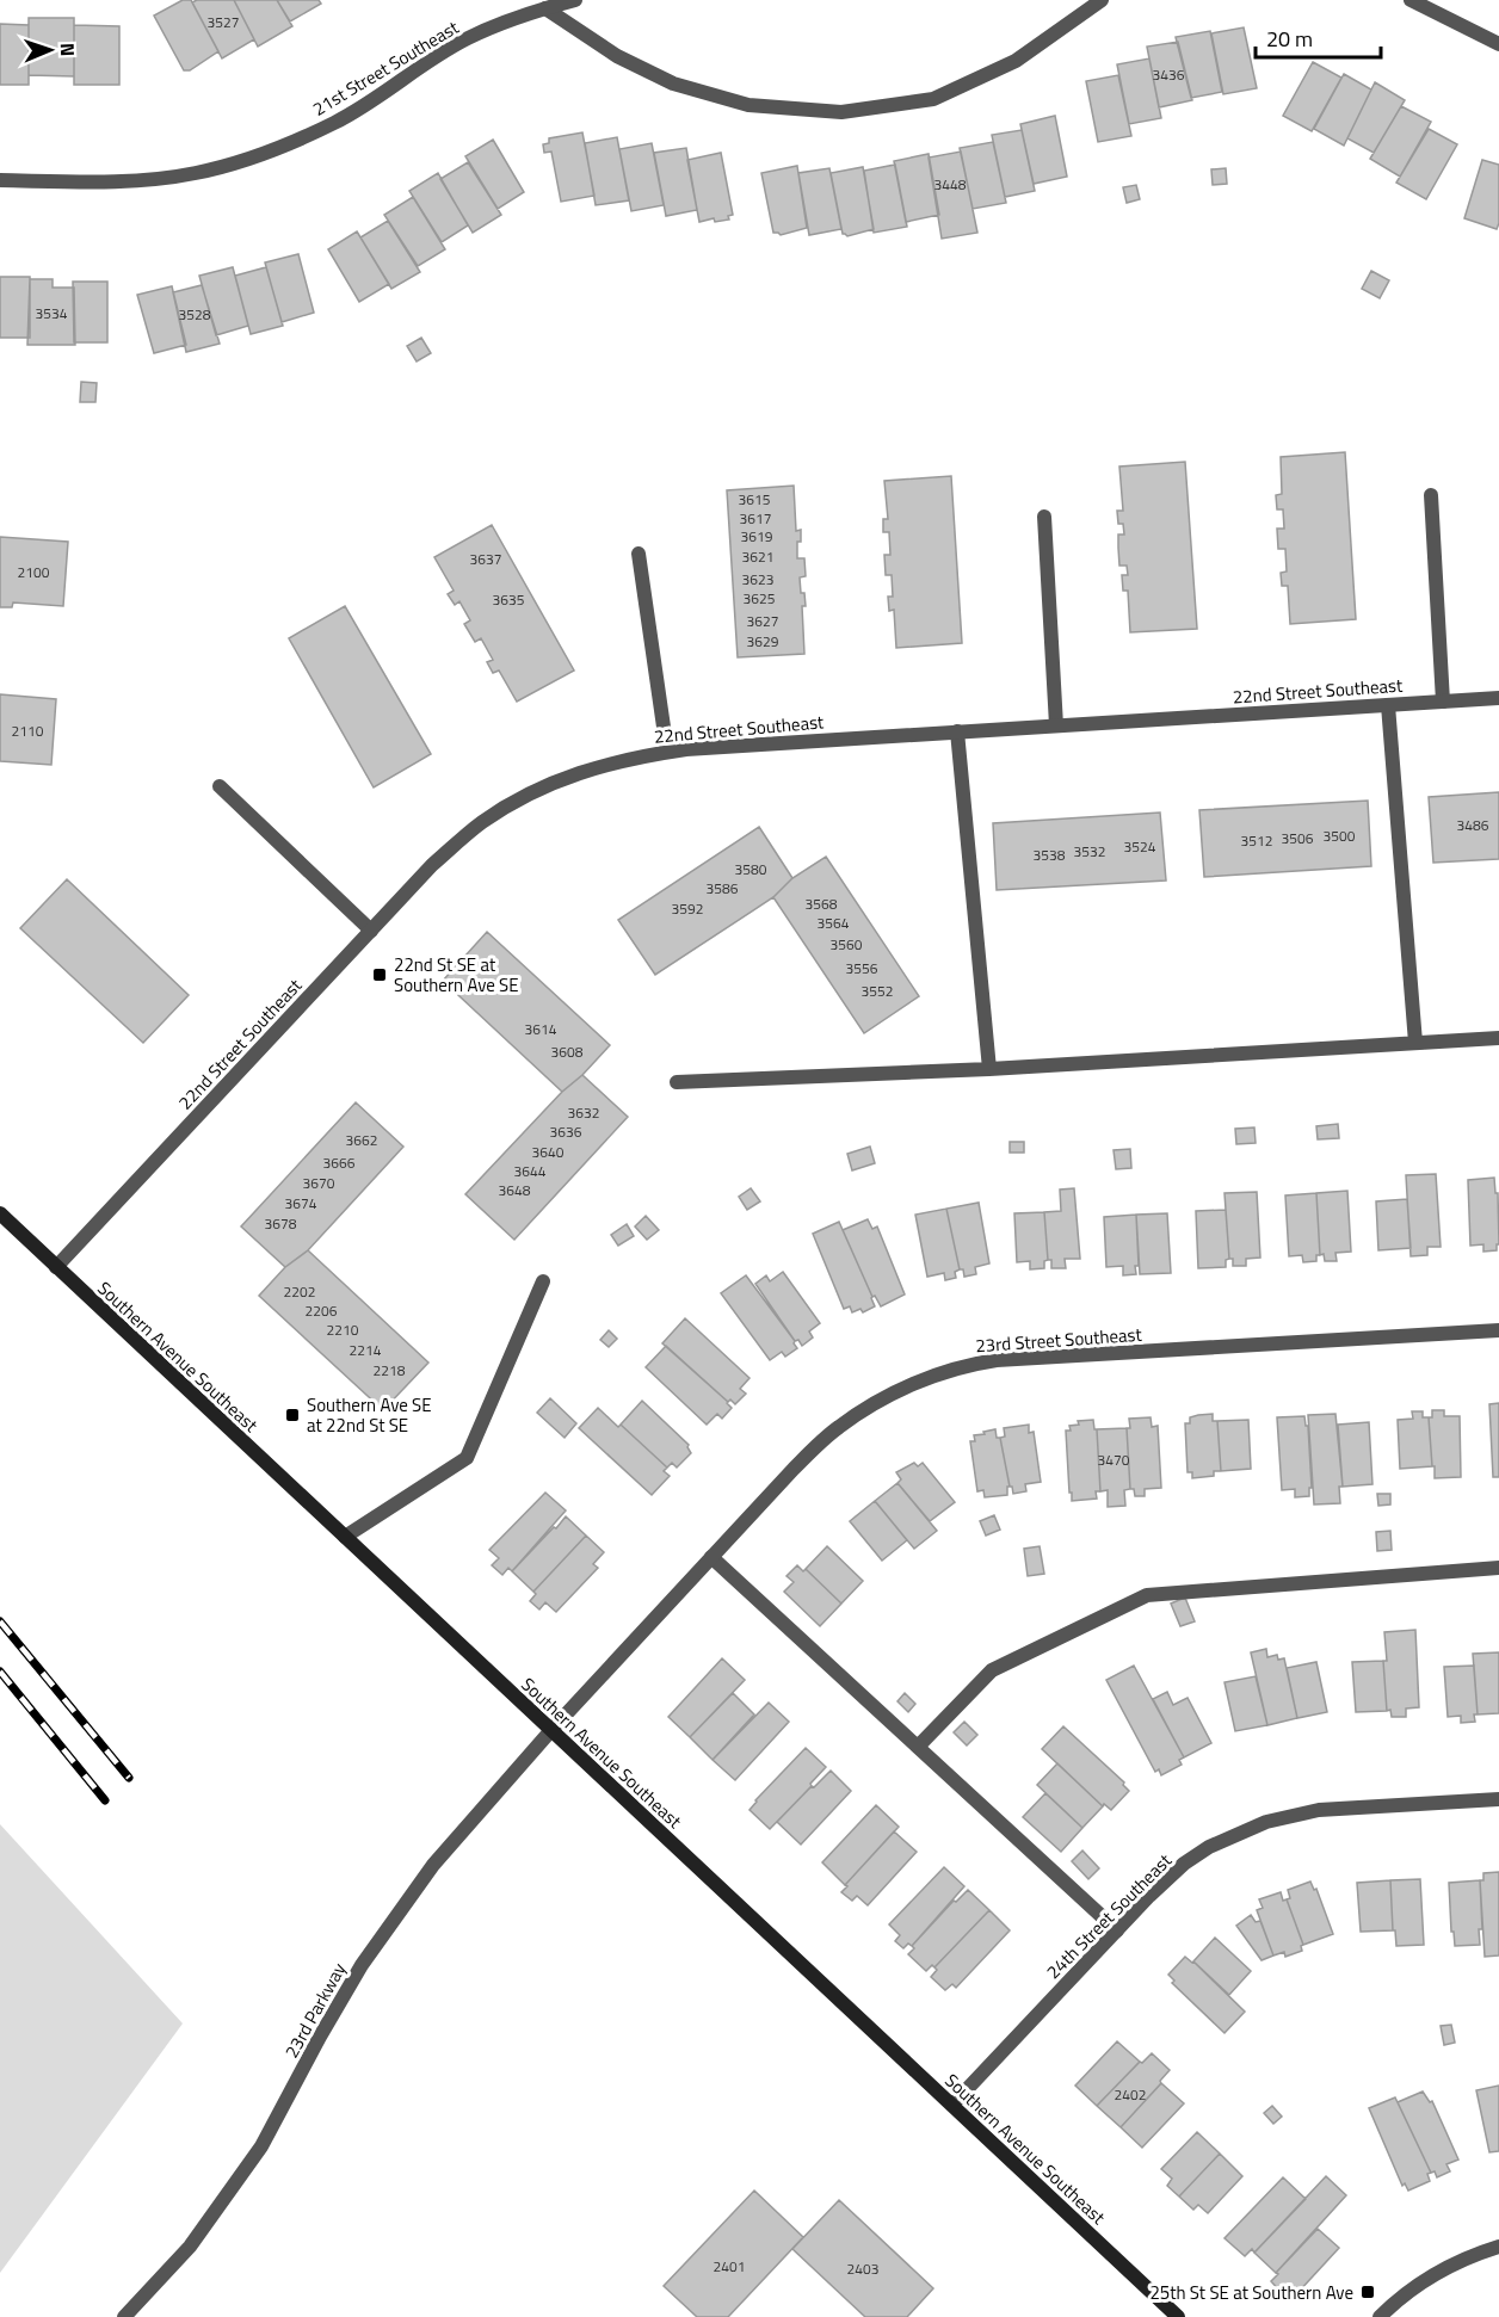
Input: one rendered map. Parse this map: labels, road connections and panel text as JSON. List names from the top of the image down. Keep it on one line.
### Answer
{"streets":{"main road":["Southern Avenue Southeast"],"street":["21st Street Southeast","22nd Street Southeast","23rd Street Southeast","24th Street Southeast","23rd Parkway"]},"crossings":[["22nd Street Southeast","Southern Avenue Southeast"],["23rd Street Southeast","Southern Avenue Southeast"],["23rd Street Southeast","23rd Parkway"],["Southern Avenue Southeast","24th Street Southeast"],["Southern Avenue Southeast","23rd Parkway"]],"places":{"transit":["22nd St SE at Southern Ave SE","Southern Ave SE at 22nd St SE","25th St SE at Southern Ave"]},"house_numbers":["3527","3436","3448","3534","3528","3615","3617","3619","3621","3637","2100","3623","3625","3635","3627","3629","2110","3486","3500","3506","3512","3524","3532","3538","3580","3586","3568","3592","3564","3560","3556","3552","3614","3608","3632","3636","3662","3640","3666","3644","3670","3648","3674","3678","2202","2206","2210","2214","2218","3470","2402","2401","2403"],"scale_bar":"20 m","north":"right"}
